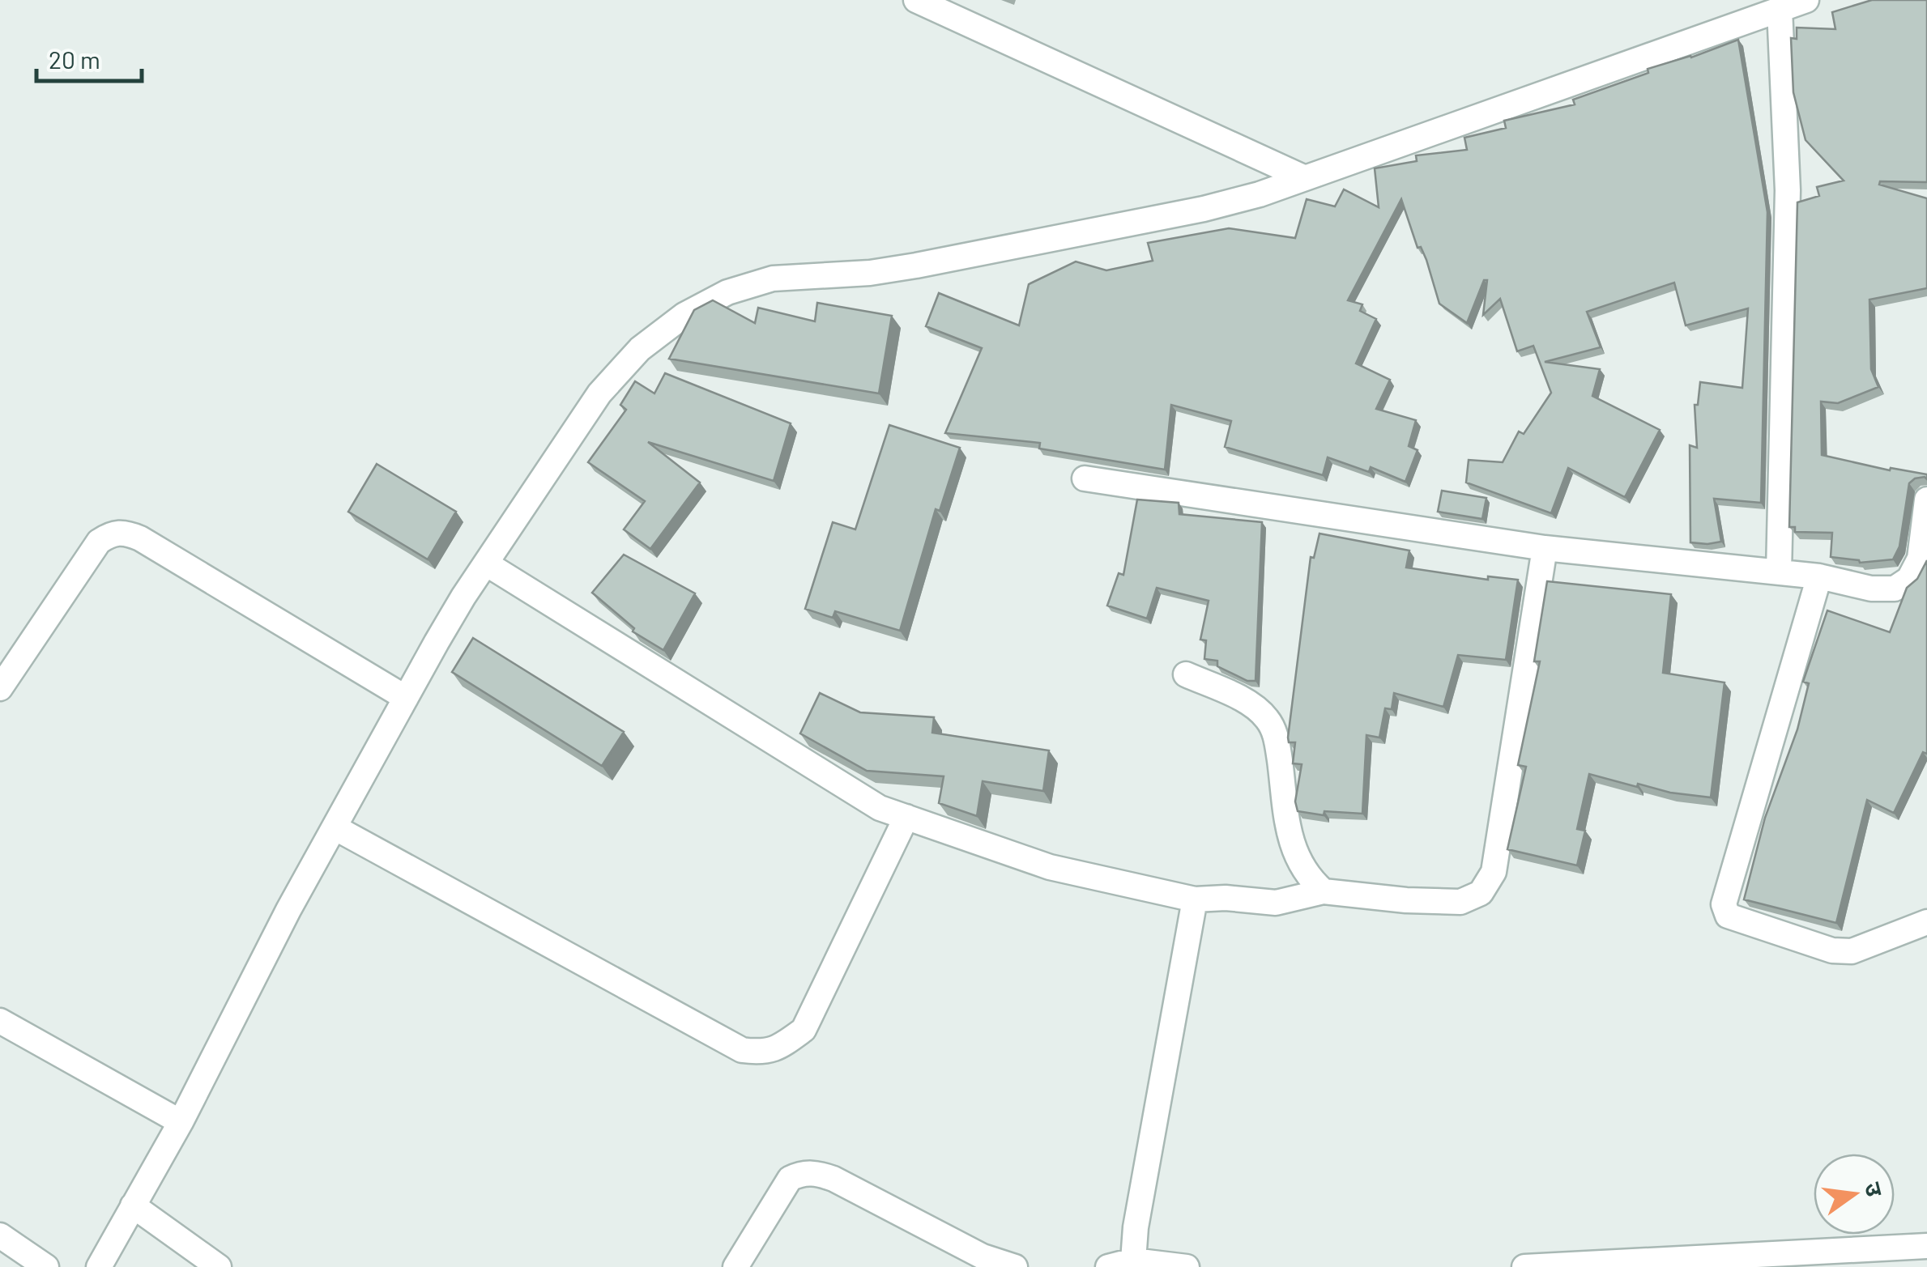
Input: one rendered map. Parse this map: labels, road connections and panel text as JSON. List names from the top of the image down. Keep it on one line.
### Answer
{"scale_bar":"20 m","north":"right"}
